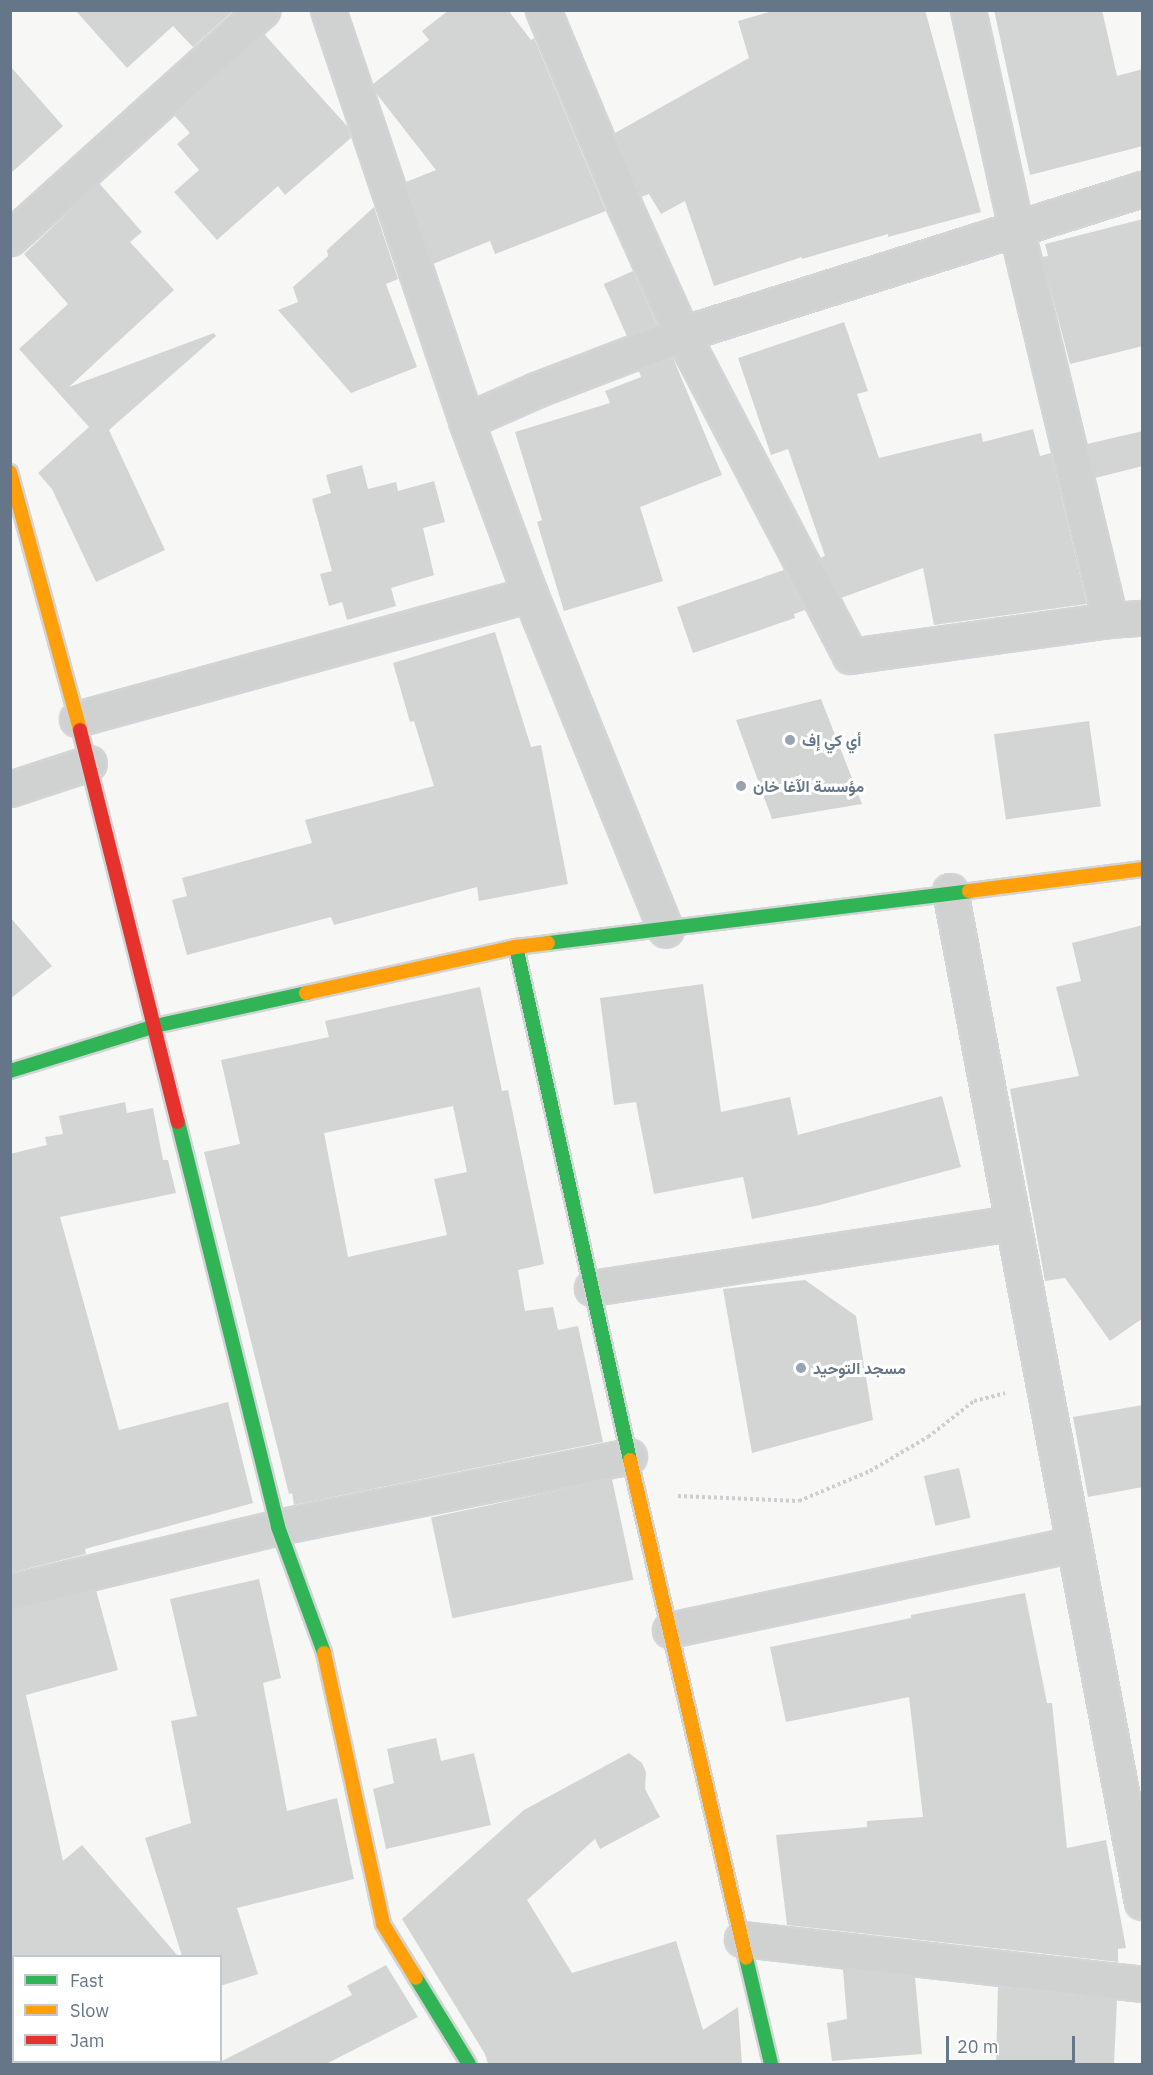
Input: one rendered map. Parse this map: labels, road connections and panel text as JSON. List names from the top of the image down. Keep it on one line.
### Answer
{"places":["أي كي إف","مؤسسة الآغا خان","مسجد التوحيد"],"legend":["Fast","Slow","Jam"],"scale_bar":"20 m"}
